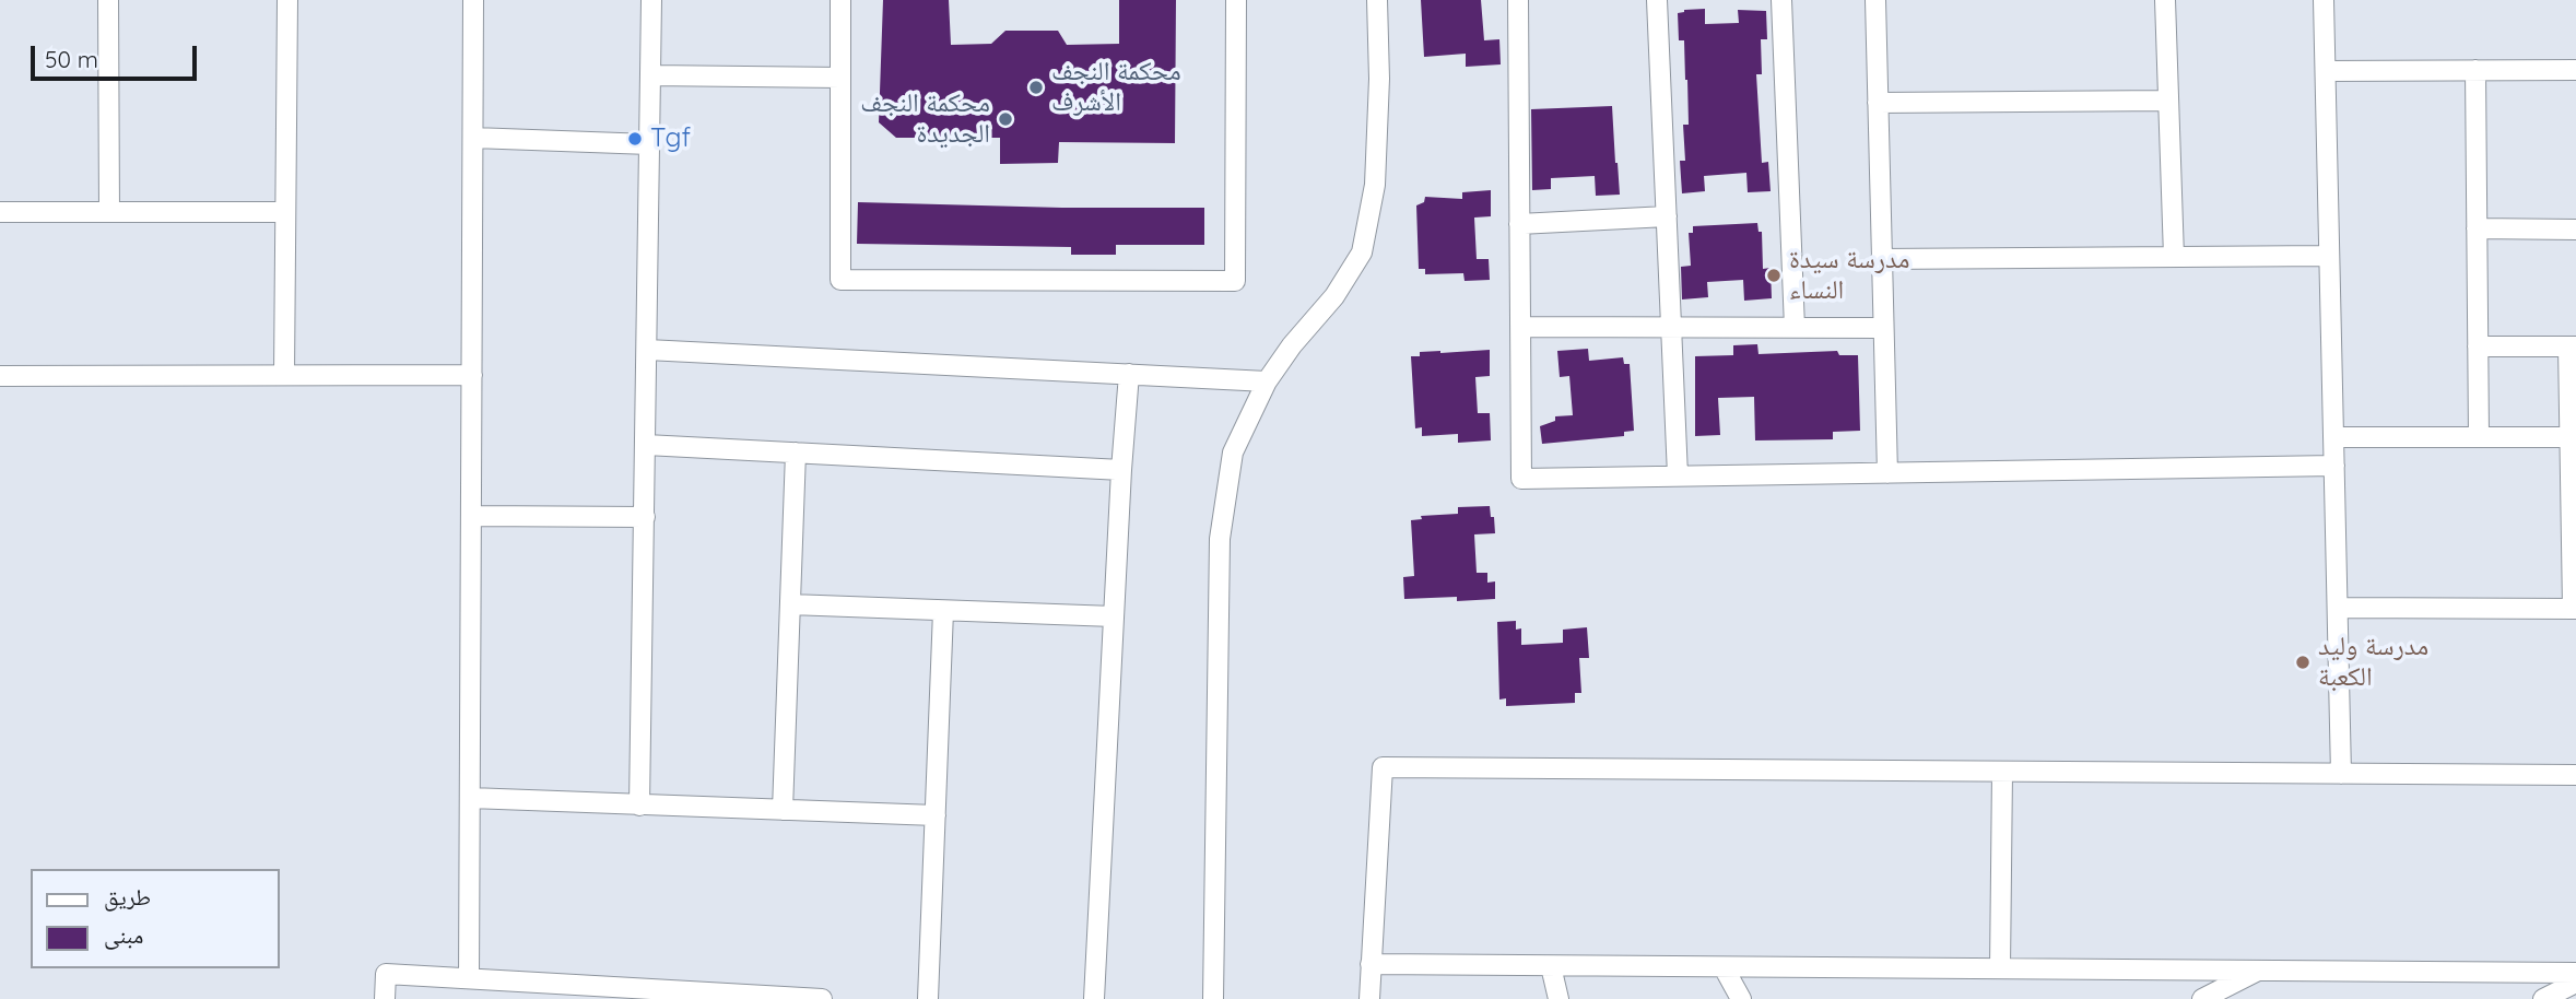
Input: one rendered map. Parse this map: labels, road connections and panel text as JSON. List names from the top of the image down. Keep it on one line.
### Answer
{"places":["محكمة النجف الأشرف","محكمة النجف الجديدة","Tgf","مدرسة سيدة النساء","مدرسة وليد الكعبة"],"legend":["طريق","مبنى"],"scale_bar":"50 m"}
